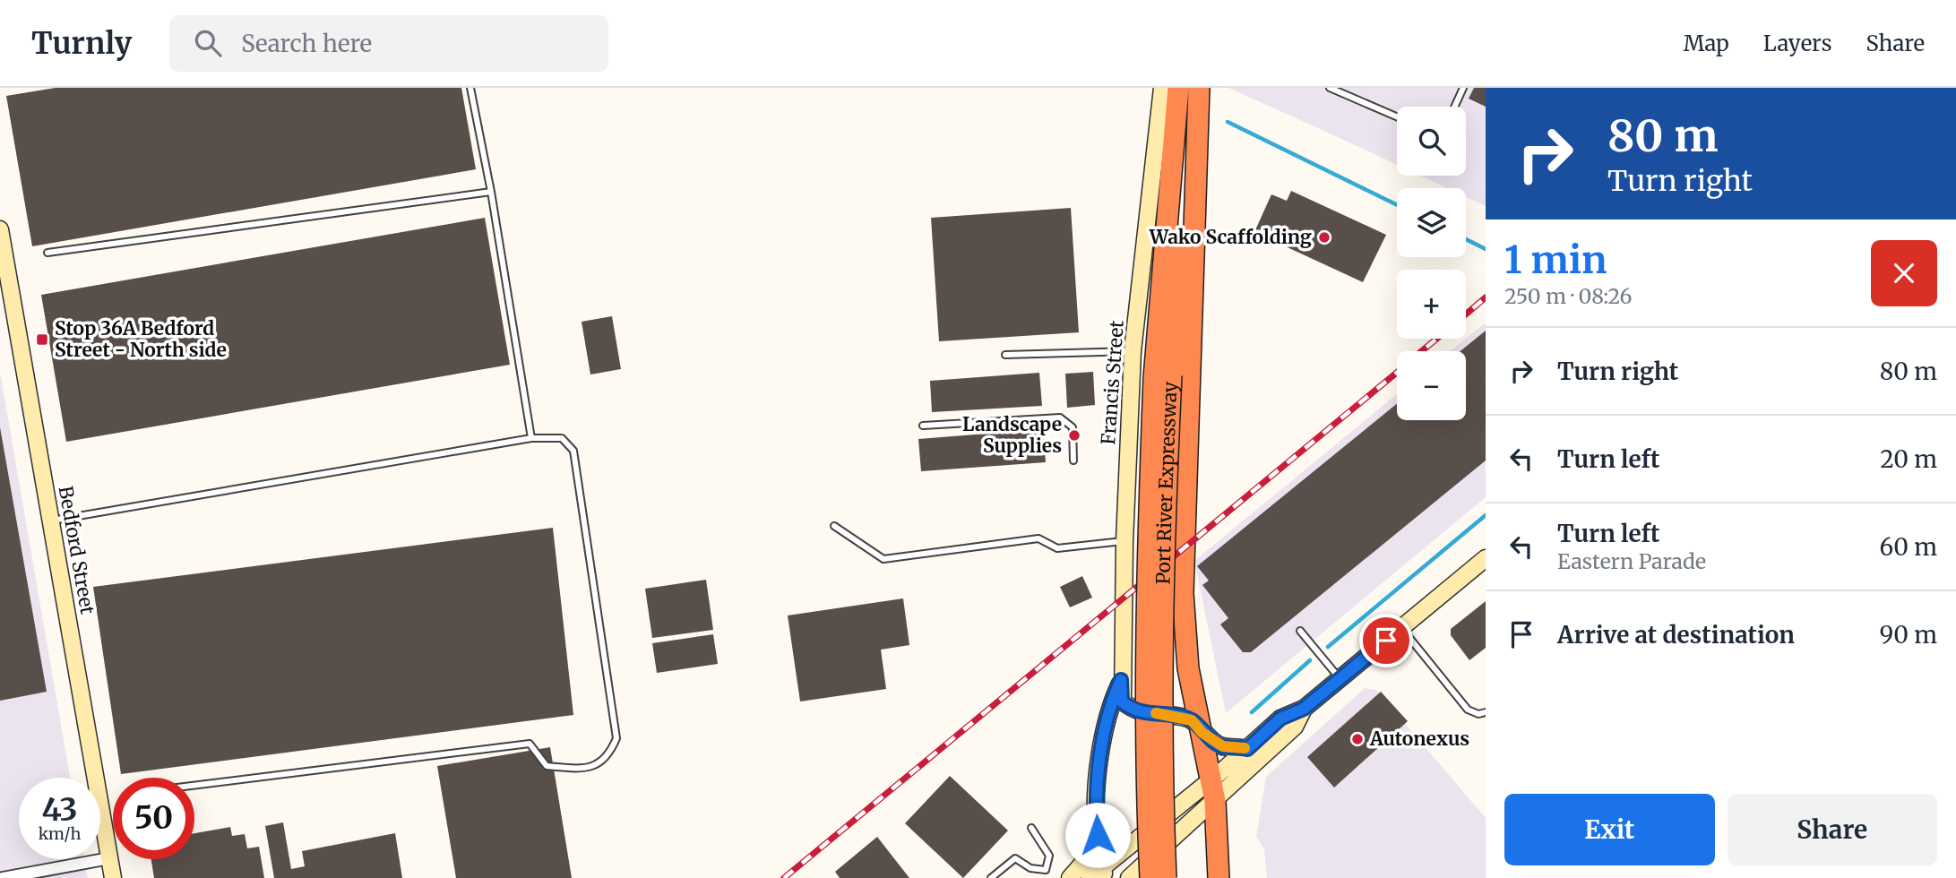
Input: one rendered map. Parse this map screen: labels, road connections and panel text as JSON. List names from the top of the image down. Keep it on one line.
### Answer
{"streets":{"highway":["Port River Expressway"],"main road":["Francis Street","Bedford Street"]},"places":{"other":["Wako Scaffolding","Landscape Supplies","Autonexus"],"transit":["Stop 36A Bedford Street - North side"]},"page":{"header":"Turnly","search":"Search here","nav":["Map","Layers","Share"],"turn":["80 m","Turn right"],"map_buttons":["+","−"],"heading":["1 min","250 m · 08:26"],"list":[{"name":"Turn right","value":"80 m"},{"name":"Turn left","value":"20 m"},{"name":"Turn left","note":"Eastern Parade","value":"60 m"},{"name":"Arrive at destination","value":"90 m"}],"speed":"43 km/h","limit":"50","buttons":["Exit","Share"]}}
